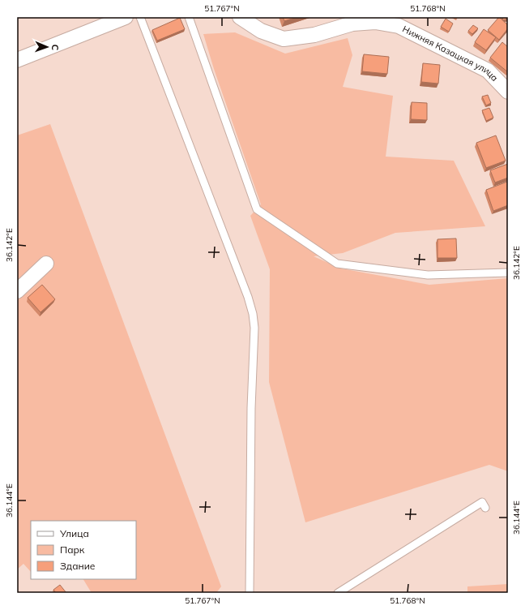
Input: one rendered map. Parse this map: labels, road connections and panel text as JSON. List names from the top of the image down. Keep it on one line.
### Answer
{"streets":{"street":["Нижняя Казацкая улица"]},"legend":["Улица","Парк","Здание"],"north":"right","coordinates":["51.767°N","51.768°N","36.142°E","36.144°E"]}
